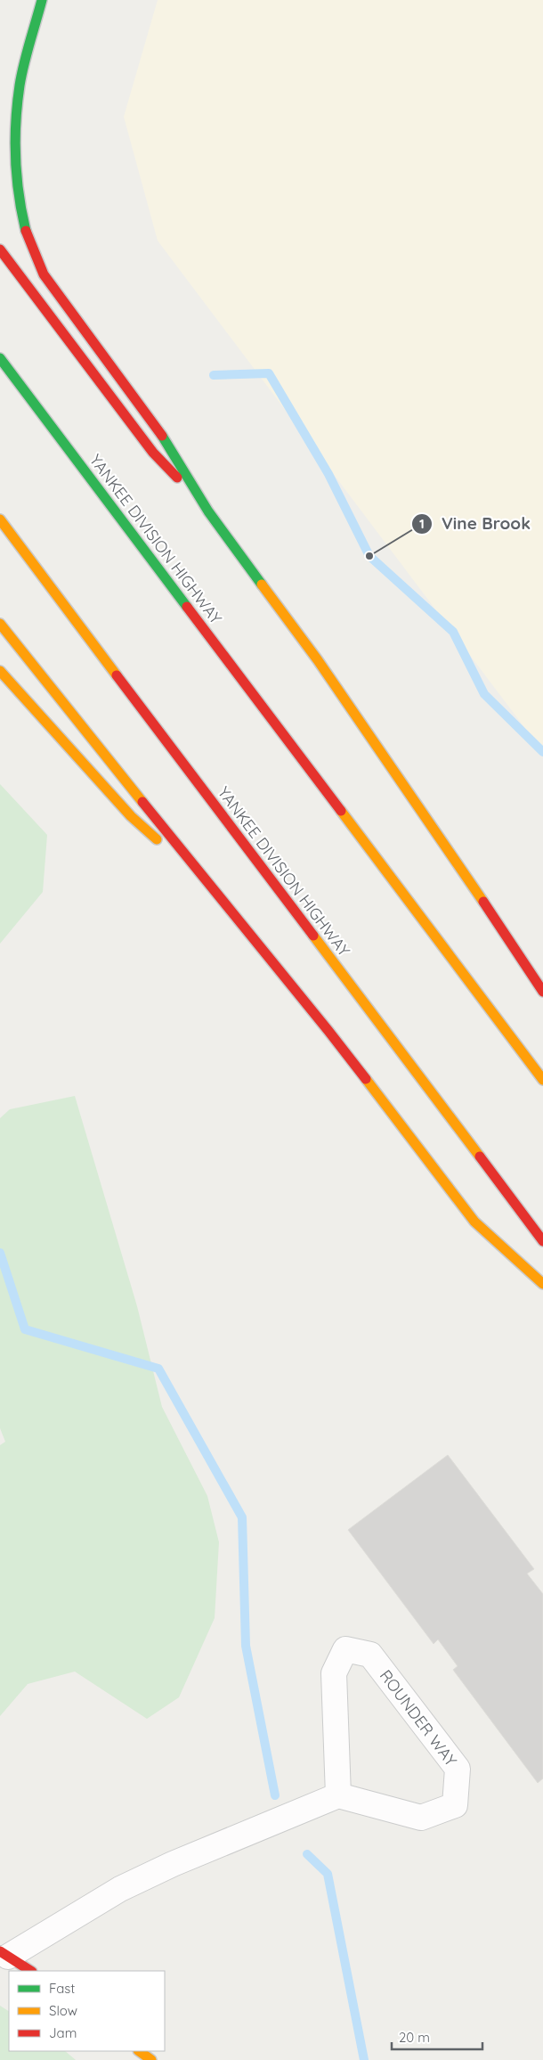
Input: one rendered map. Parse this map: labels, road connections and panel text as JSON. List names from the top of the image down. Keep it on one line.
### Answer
{"streets":{"main road":["YANKEE DIVISION HIGHWAY"],"street":["ROUNDER WAY"]},"places":["Vine Brook"],"legend":["Fast","Slow","Jam"],"scale_bar":"20 m"}
